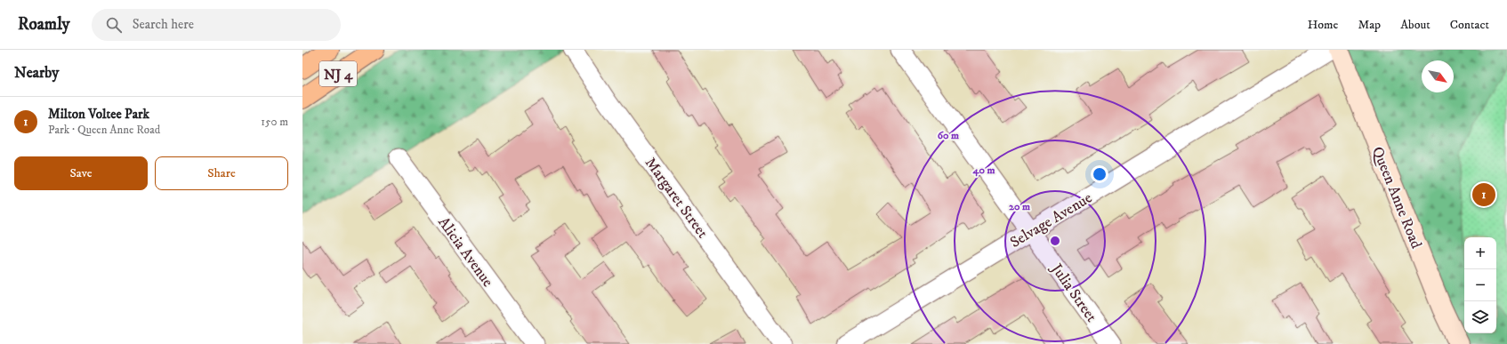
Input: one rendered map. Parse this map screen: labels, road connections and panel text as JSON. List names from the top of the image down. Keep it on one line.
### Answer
{"streets":{"highway":["NJ 4"],"street":["Margaret Street","Queen Anne Road","Selvage Avenue","Alicia Avenue","Julia Street"]},"crossings":[["Selvage Avenue","Julia Street"]],"north":"bottom right","page":{"header":"Roamly","search":"Search here","nav":["Home","Map","About","Contact"],"heading":"Nearby","list":[{"mark":"1","name":"Milton Voltee Park","note":"Park · Queen Anne Road","value":"150 m"}],"buttons":["Save","Share"],"pins":"1","map_buttons":["+","−"]},"rings":["60 m","40 m","20 m"]}
